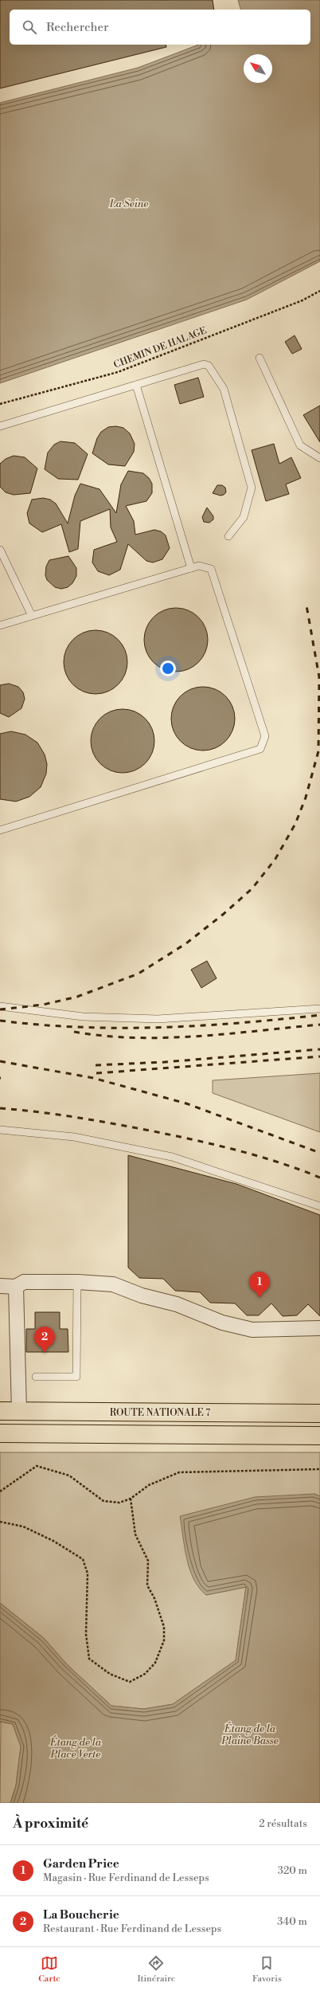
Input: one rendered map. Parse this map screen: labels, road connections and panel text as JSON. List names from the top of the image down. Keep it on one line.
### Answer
{"streets":{"main road":["ROUTE NATIONALE 7"],"path":["CHEMIN DE HALAGE"]},"water":["La Seine","Étang de la Plaine Basse","Étang de la Place Verte"],"north":"top left","page":{"search":"Rechercher","pins":["1","2"],"heading":["À proximité","2 résultats"],"list":[{"mark":"1","name":"Garden Price","note":"Magasin · Rue Ferdinand de Lesseps","value":"320 m"},{"mark":"2","name":"La Boucherie","note":"Restaurant · Rue Ferdinand de Lesseps","value":"340 m"}],"nav":["Carte","Itinéraire","Favoris"]}}
